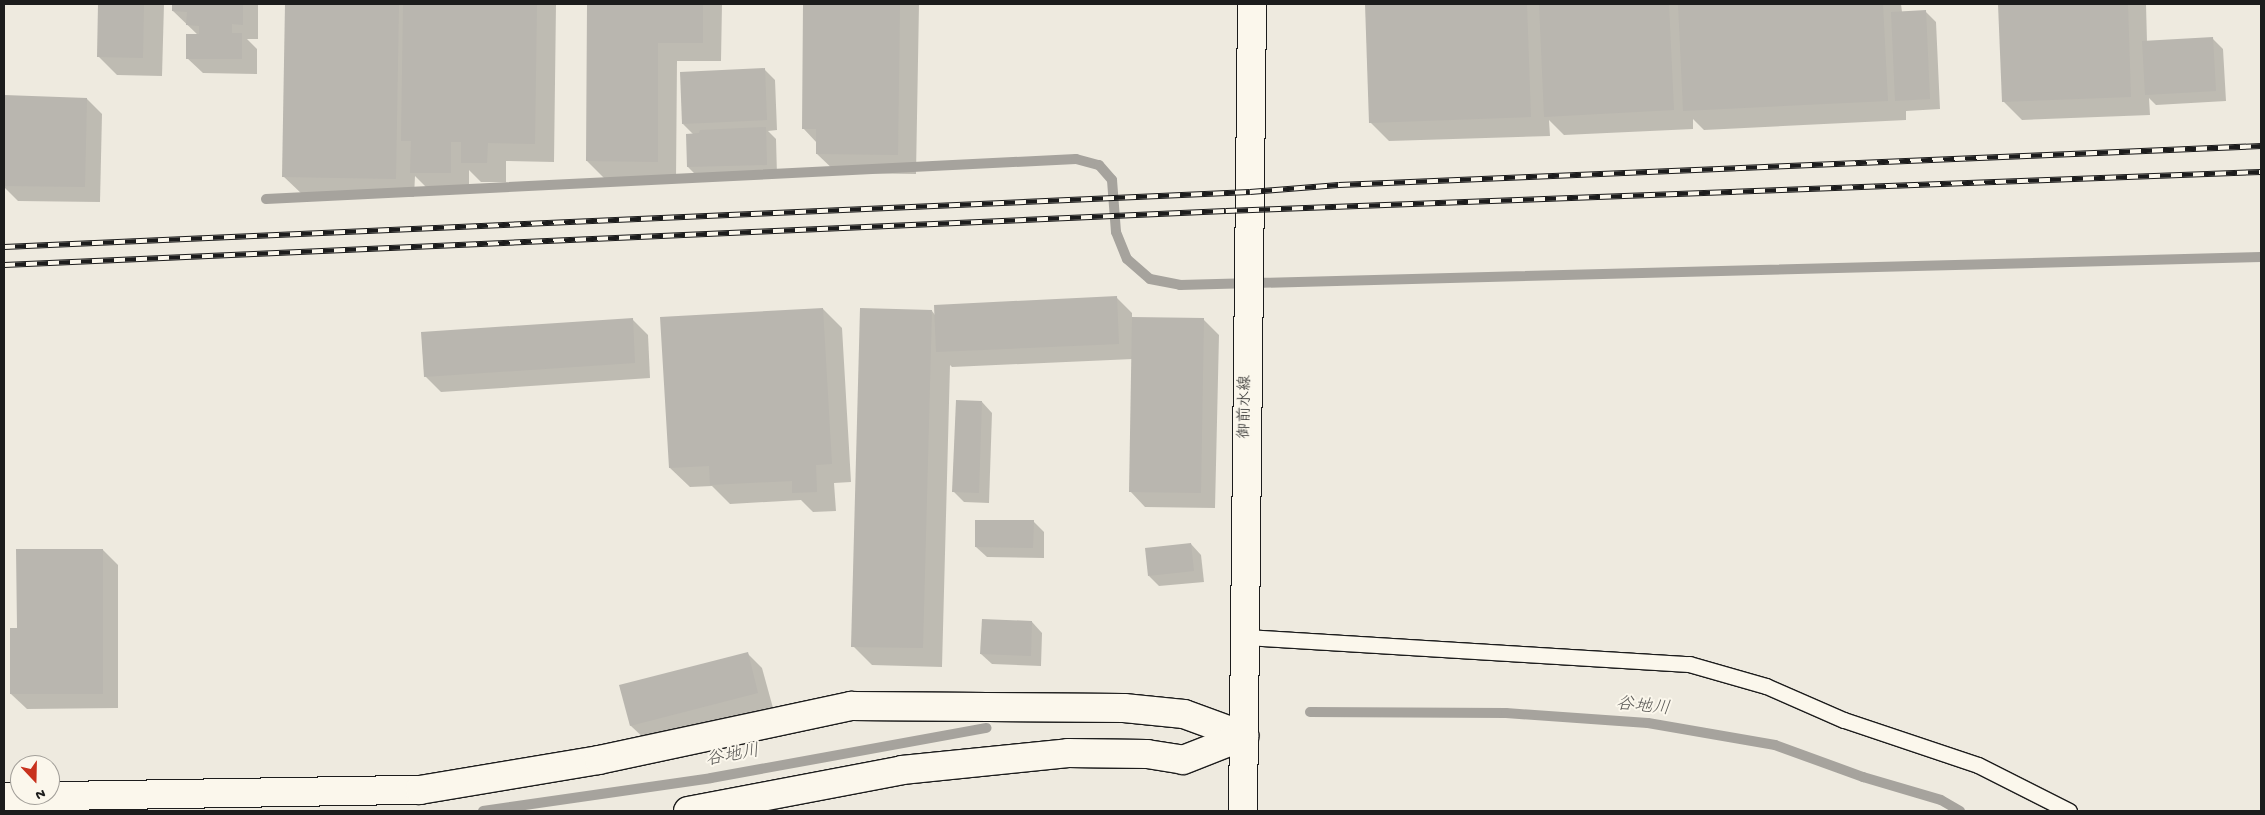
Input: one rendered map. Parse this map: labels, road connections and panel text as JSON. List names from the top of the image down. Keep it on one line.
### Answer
{"streets":{"street":["御前水線"]},"water":["谷地川"],"north":"bottom"}
